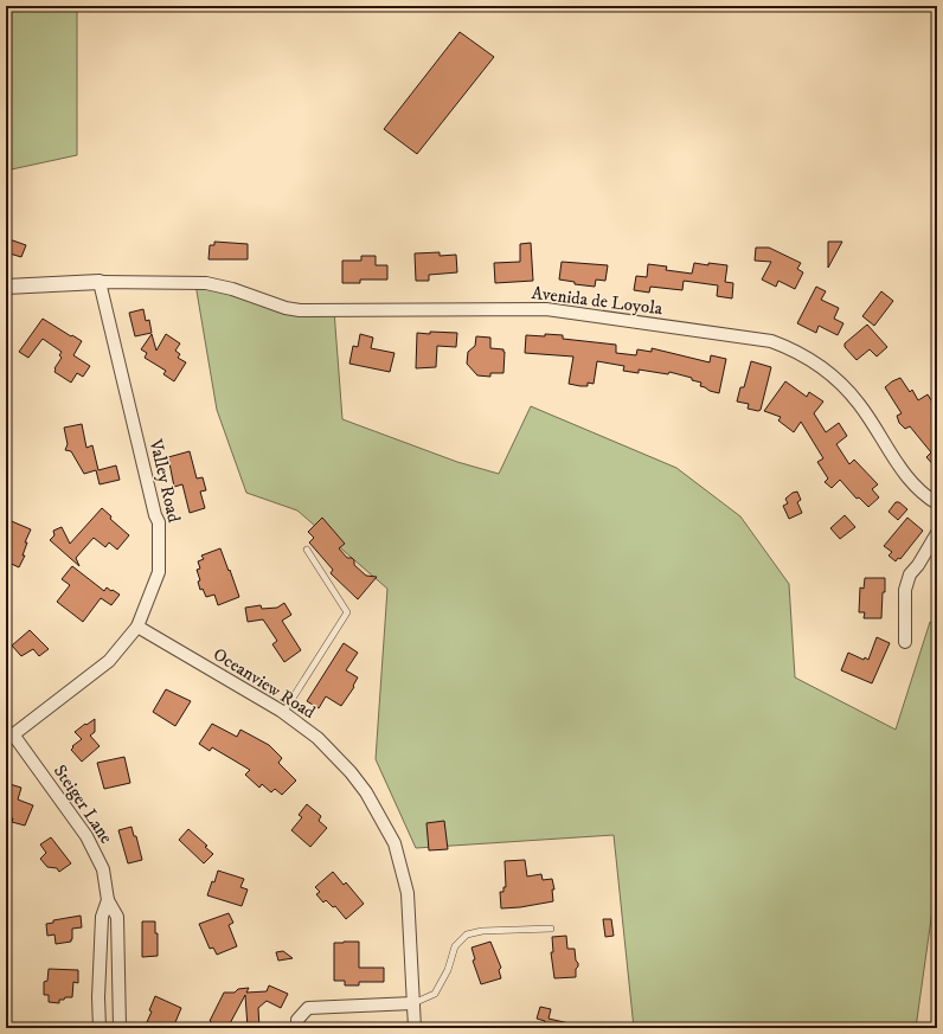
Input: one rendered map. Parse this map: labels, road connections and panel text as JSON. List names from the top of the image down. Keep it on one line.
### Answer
{"streets":{"street":["Avenida de Loyola","Valley Road","Oceanview Road","Steiger Lane"]},"crossings":[["Avenida de Loyola","Valley Road"],["Valley Road","Oceanview Road"],["Valley Road","Steiger Lane"]]}
